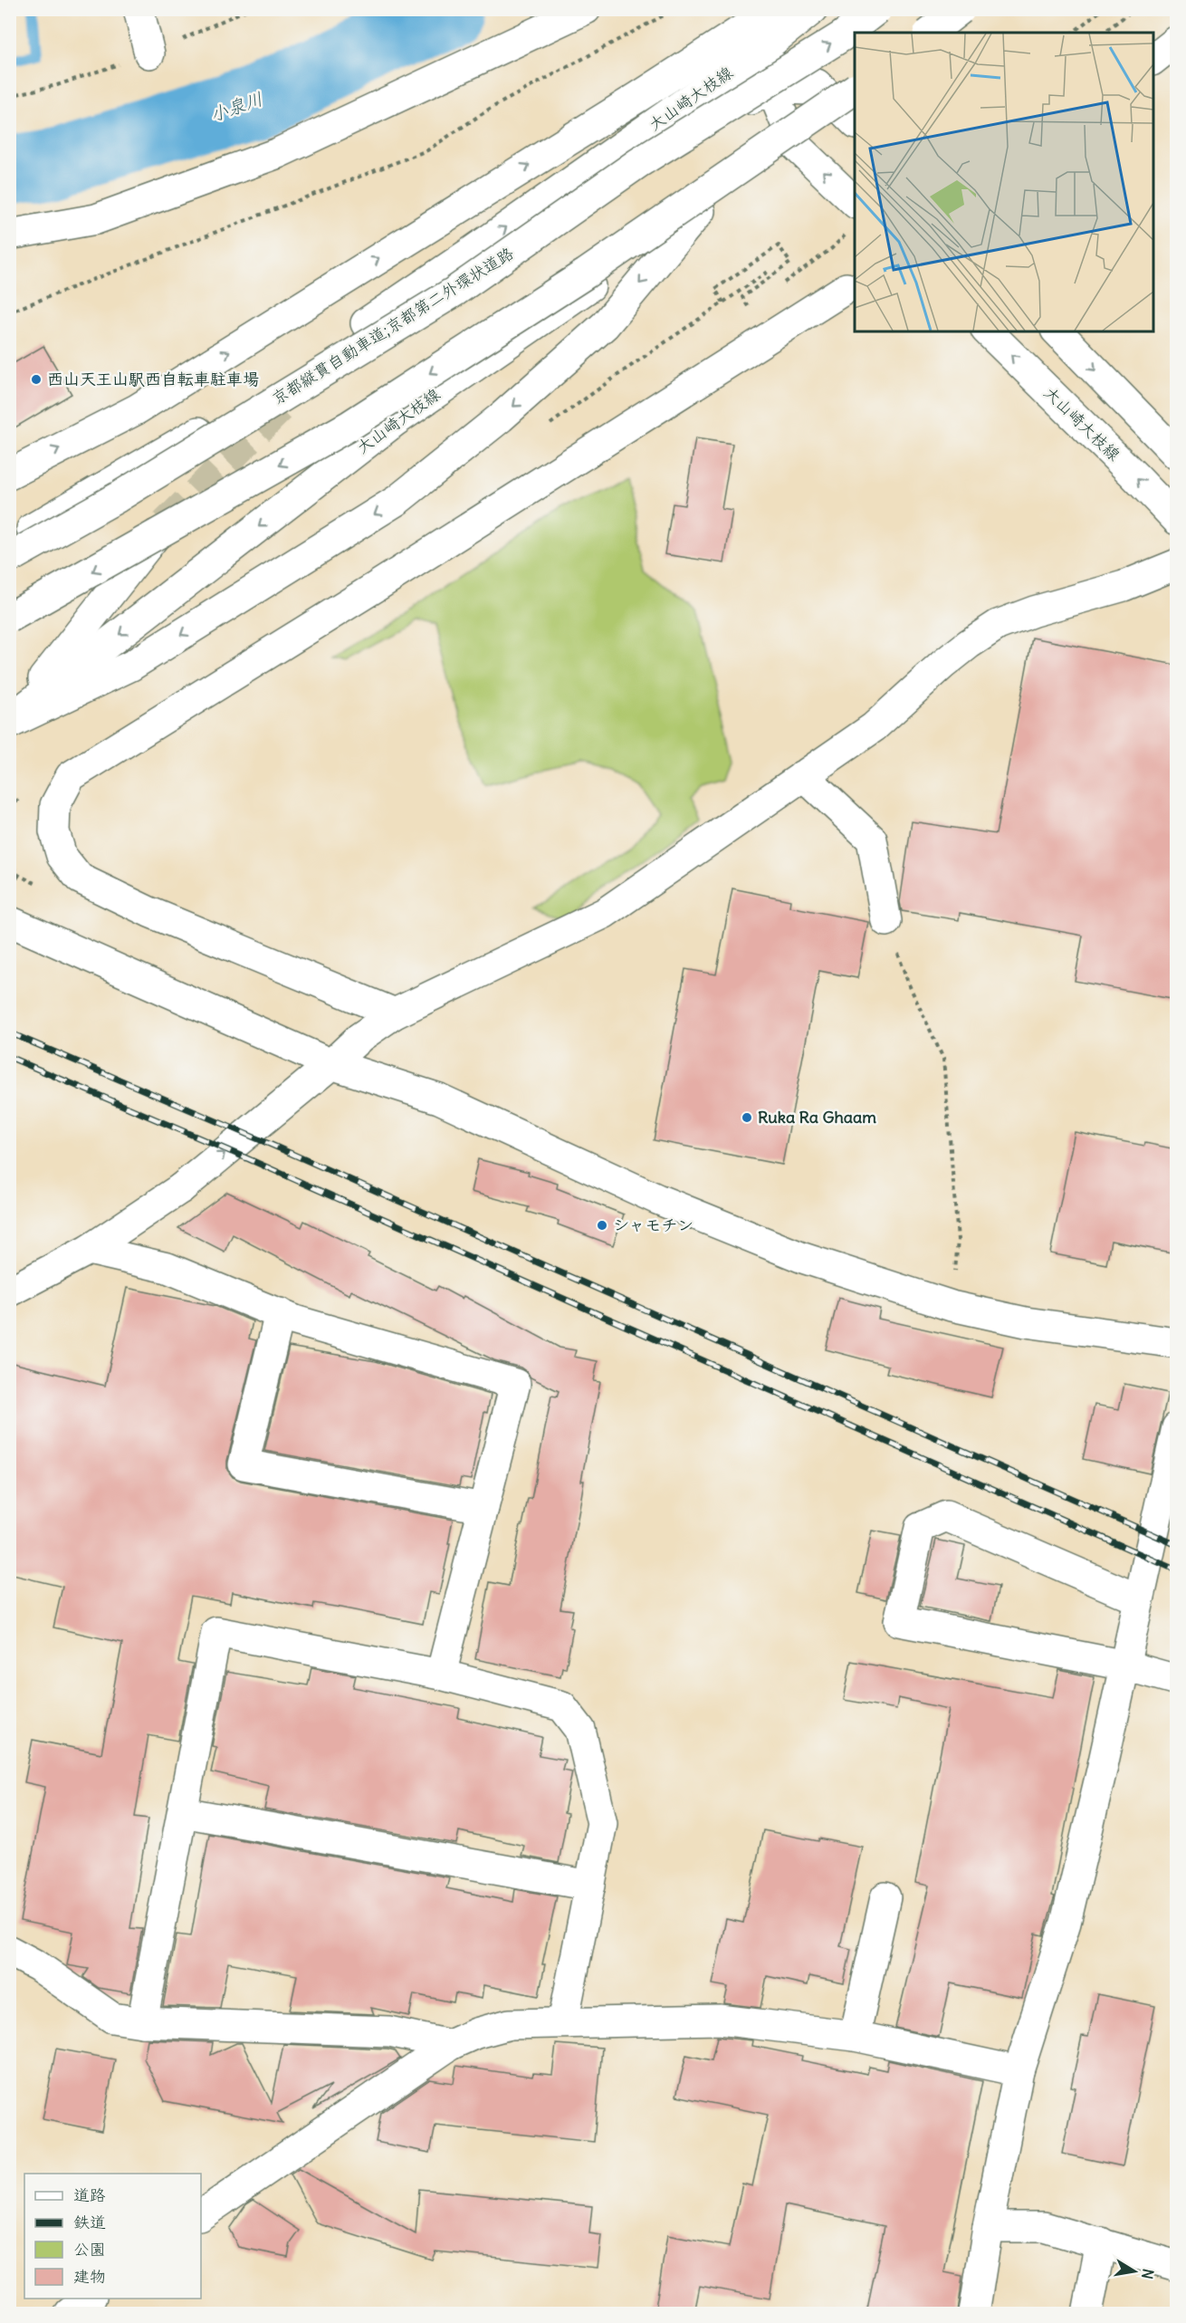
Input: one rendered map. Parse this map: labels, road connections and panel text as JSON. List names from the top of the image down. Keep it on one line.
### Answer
{"streets":{"main road":["大山崎大枝線","京都縦貫自動車道;京都第二外環状道路"]},"water":["小泉川"],"places":["西山天王山駅西自転車駐車場","Ruka Ra Ghaam","シャモチン"],"legend":["道路","鉄道","公園","建物"],"north":"right"}
